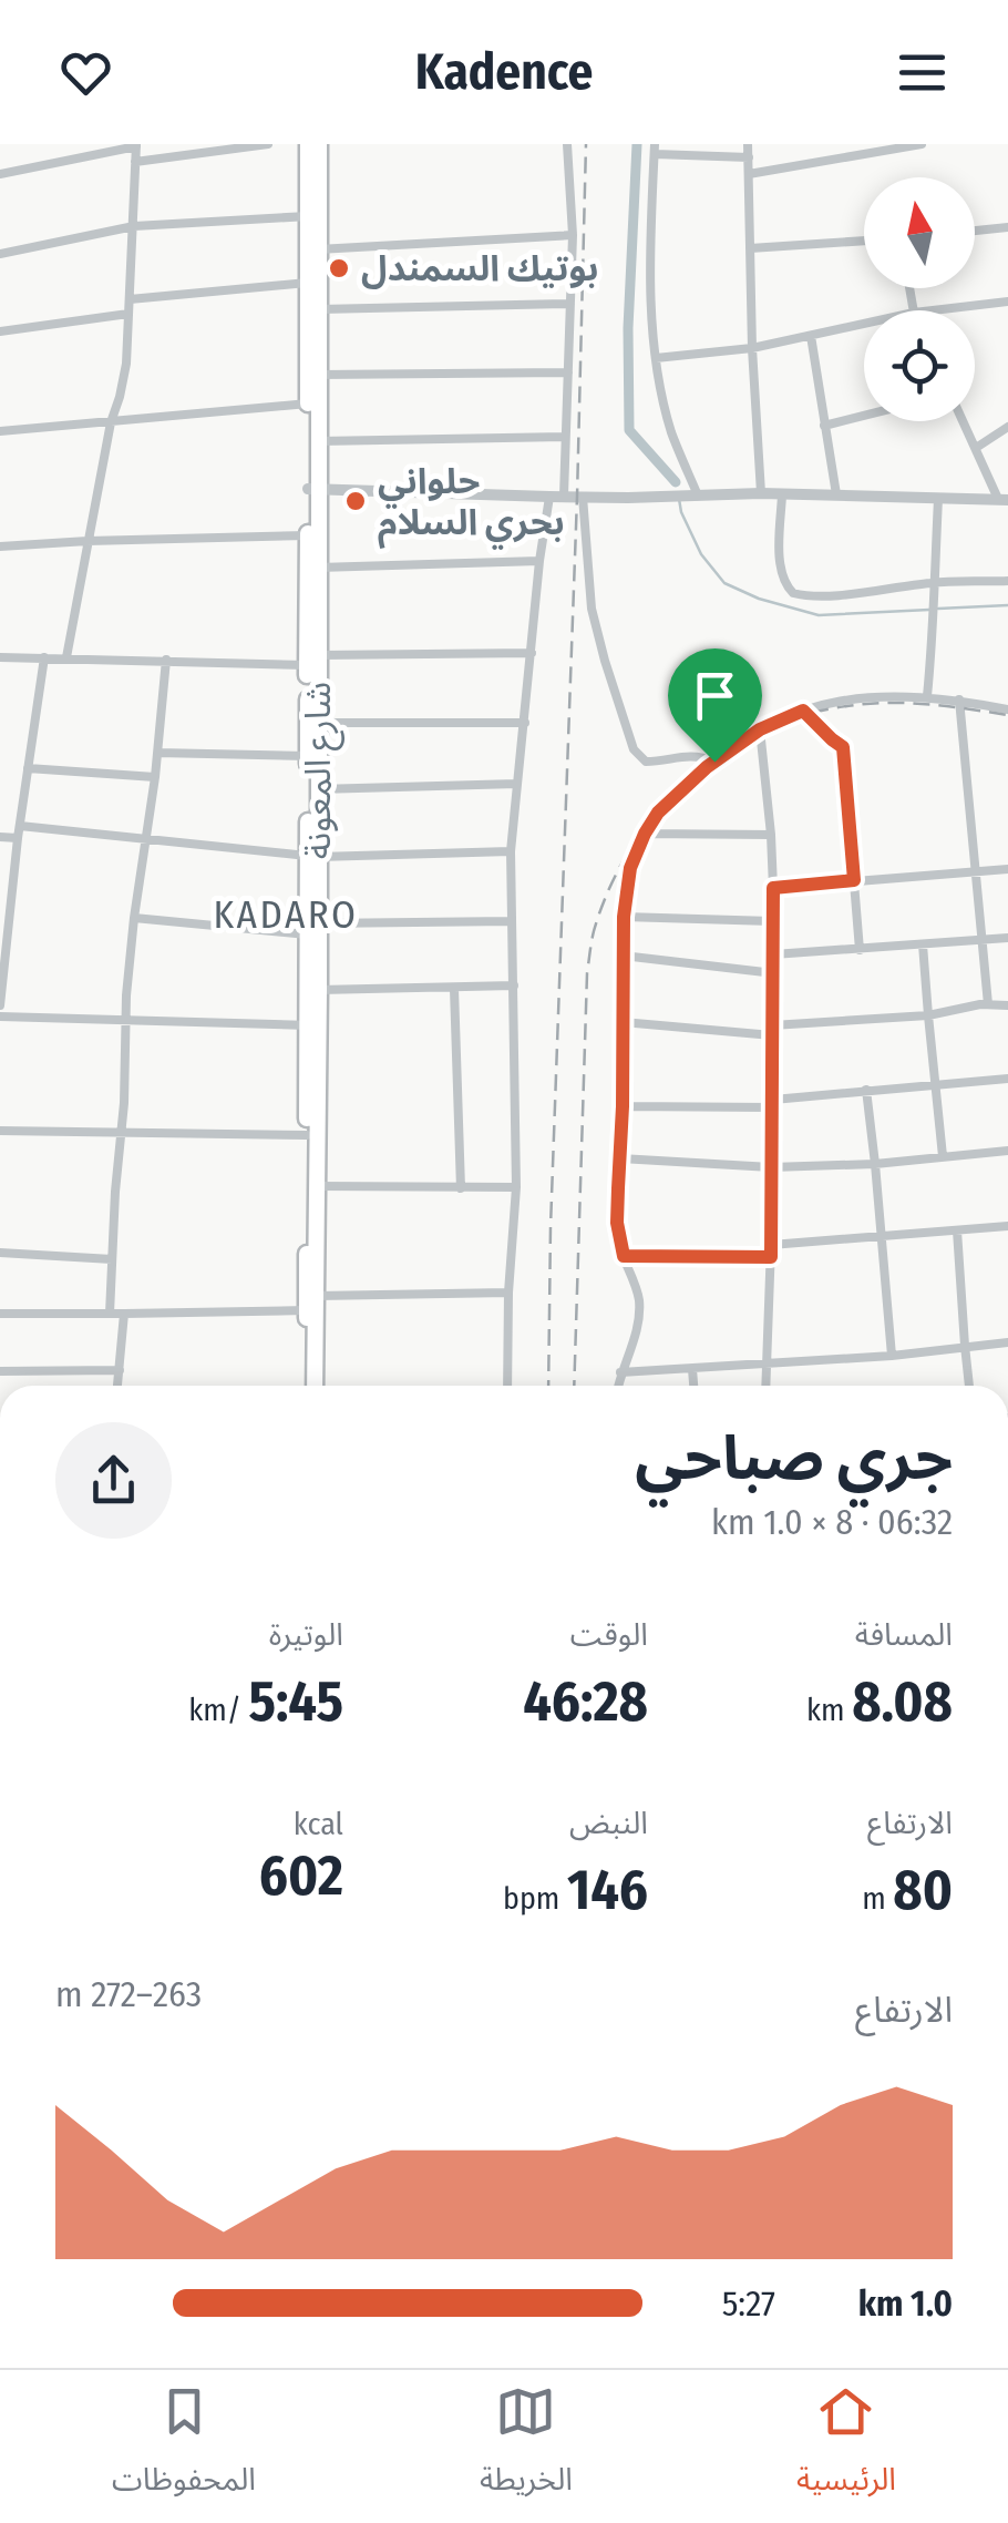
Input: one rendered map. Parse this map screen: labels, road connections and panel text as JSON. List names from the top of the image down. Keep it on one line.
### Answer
{"streets":{"highway":["شارع المعونة"]},"districts":["KADARO"],"places":["بوتيك السمندل","حلواني بحري السلام"],"north":"top","page":{"header":"Kadence","heading":["جري صباحي","06:32 · 8 × 1.0 km"],"stats":[["المسافة","8.08 km"],["الوقت","46:28"],["الوتيرة","5:45 /km"],["الارتفاع","80 m"],["النبض","146 bpm"],["kcal","602"]],"chart":["الارتفاع","263–272 m"],"list":[{"name":"1.0 km","note":"5:27"}],"tabs":["الرئيسية","الخريطة","المحفوظات"]}}
